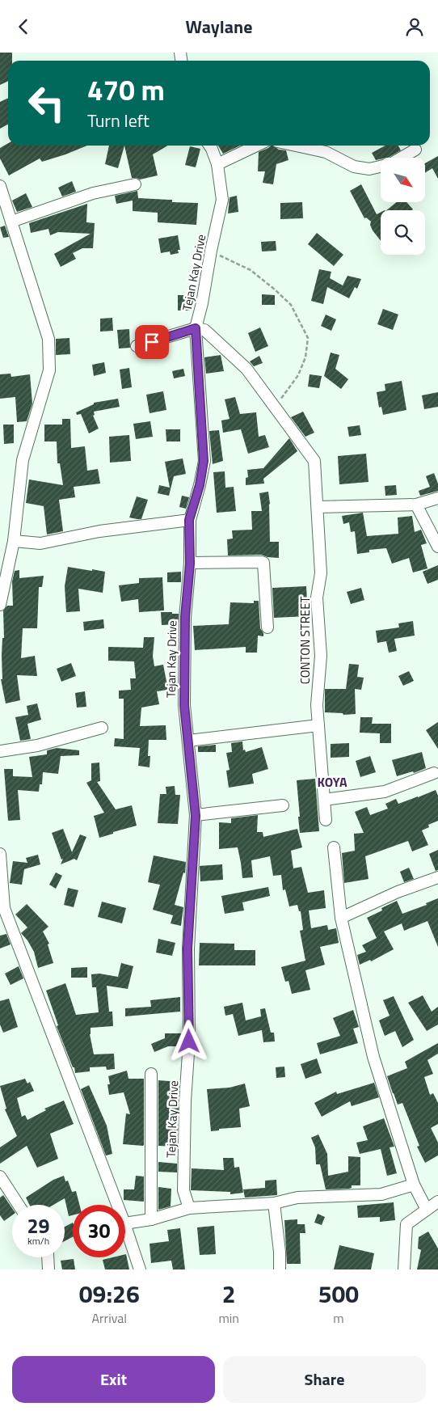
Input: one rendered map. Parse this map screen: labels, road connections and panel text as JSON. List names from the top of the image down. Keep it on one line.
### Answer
{"streets":{"street":["Tejan Kay Drive","CONTON STREET"]},"districts":["KOYA"],"north":"bottom right","page":{"header":"Waylane","turn":["470 m","Turn left"],"speed":"29 km/h","limit":"30","eta":["09:26","Arrival","2","min","500","m"],"buttons":["Exit","Share"]}}
